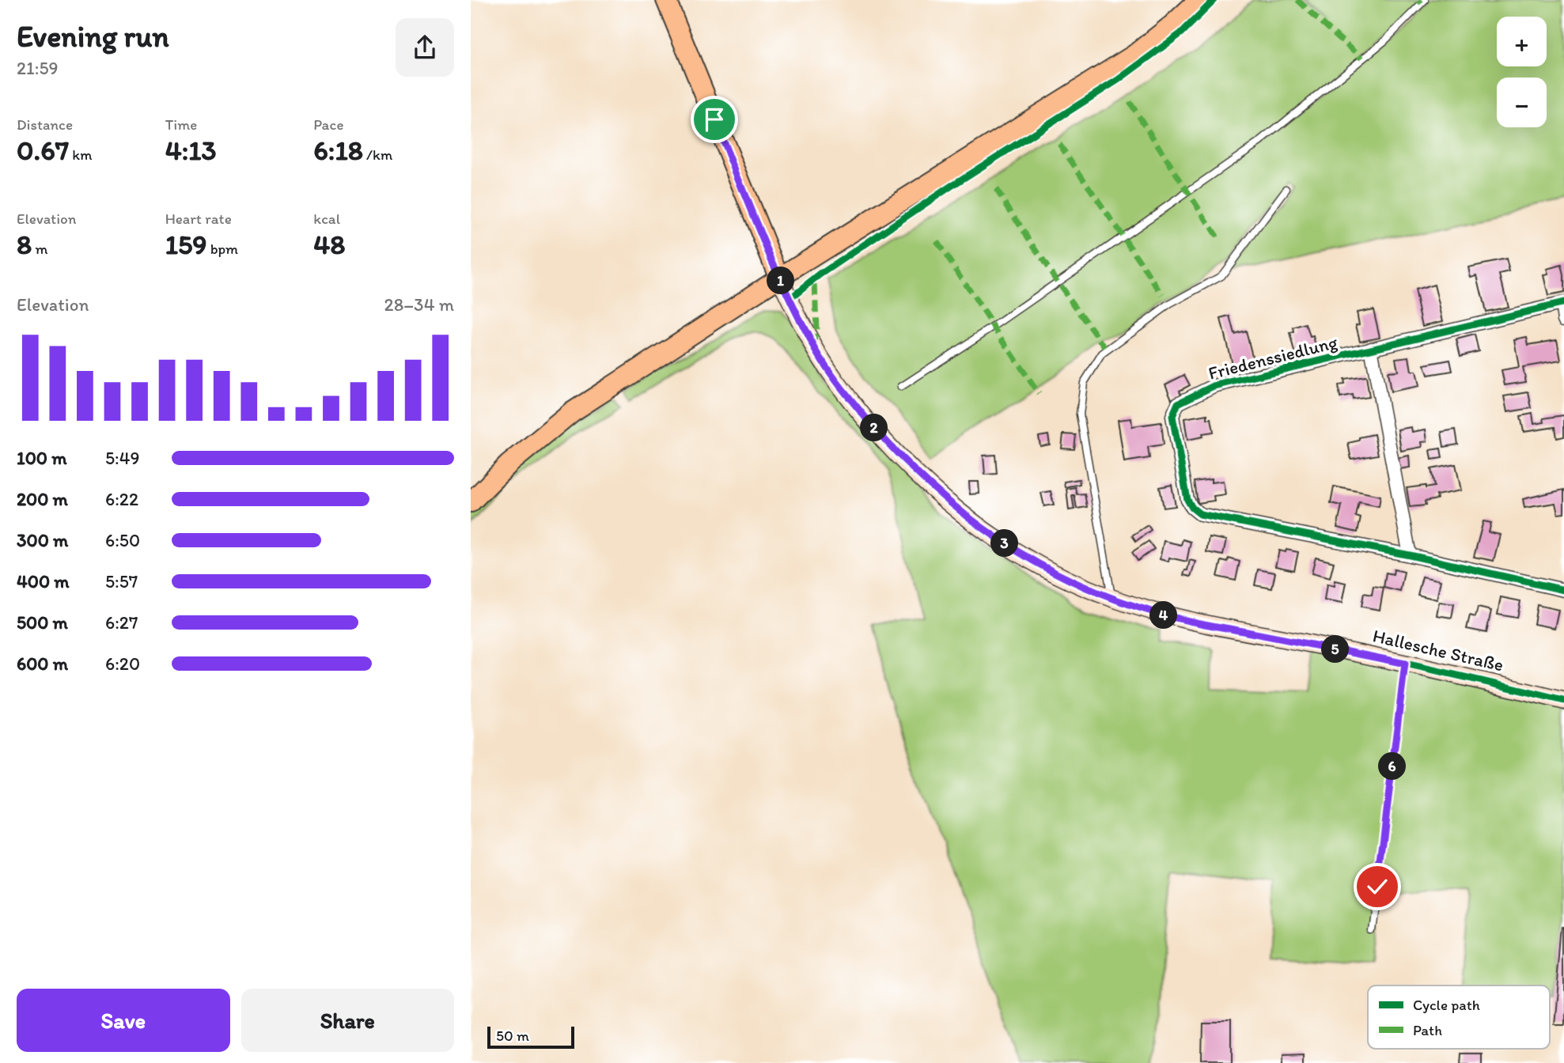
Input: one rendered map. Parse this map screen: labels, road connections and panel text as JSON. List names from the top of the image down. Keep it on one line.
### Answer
{"streets":{"street":["Friedenssiedlung","Hallesche Straße"]},"legend":["Cycle path","Path"],"scale_bar":"50 m","page":{"heading":["Evening run","21:59"],"map_buttons":["+","−"],"stats":[["Distance","0.67 km"],["Time","4:13"],["Pace","6:18 /km"],["Elevation","8 m"],["Heart rate","159 bpm"],["kcal","48"]],"pins":["1","2","3","4","5","6"],"chart":["Elevation","28–34 m"],"list":[{"name":"100 m","note":"5:49"},{"name":"200 m","note":"6:22"},{"name":"300 m","note":"6:50"},{"name":"400 m","note":"5:57"},{"name":"500 m","note":"6:27"},{"name":"600 m","note":"6:20"}],"buttons":["Save","Share"],"scale":"50 m"}}
